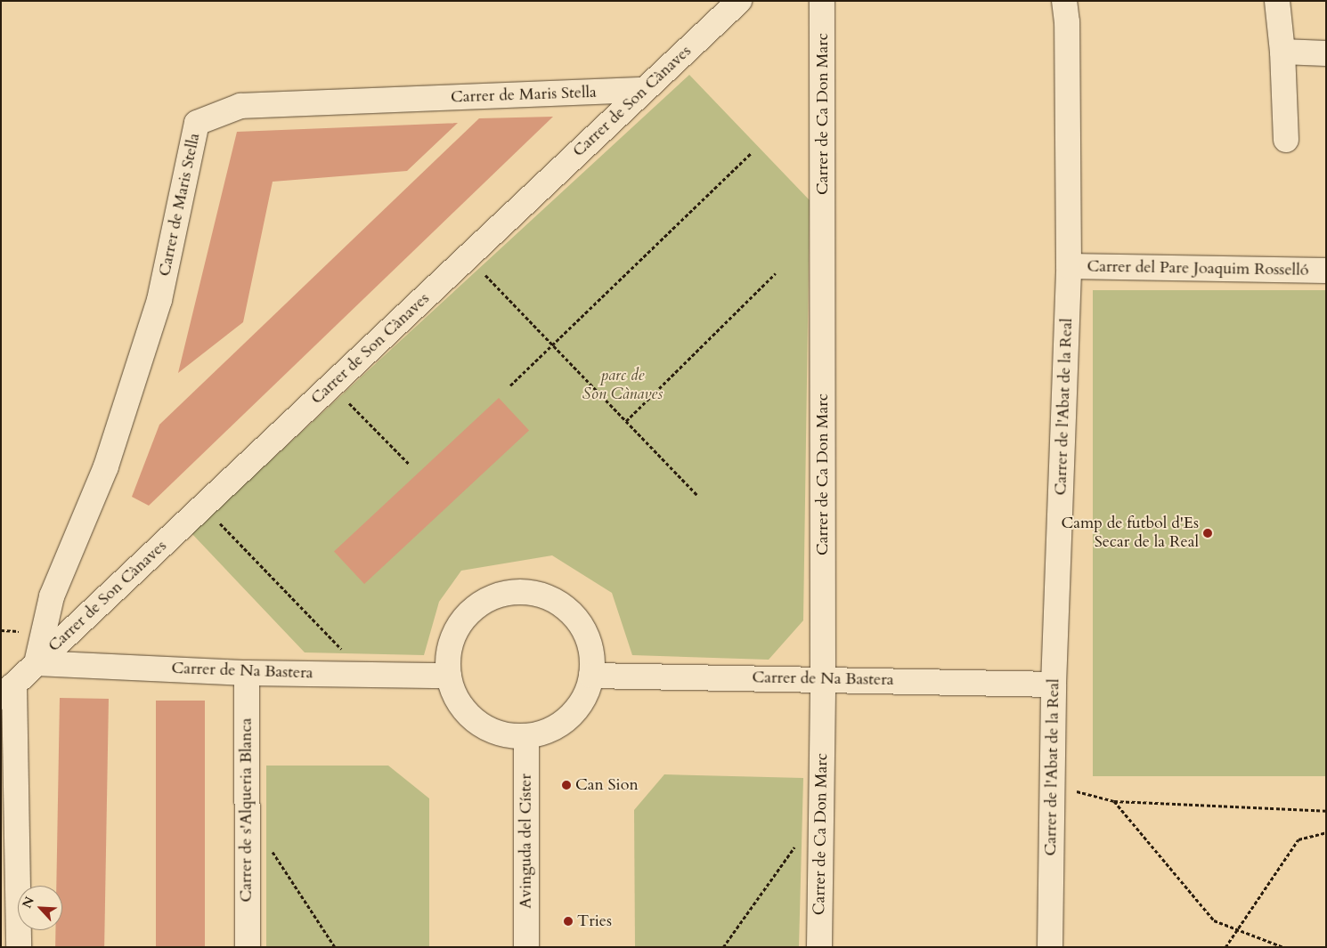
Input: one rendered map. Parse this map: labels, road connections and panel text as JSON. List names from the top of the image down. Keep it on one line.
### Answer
{"streets":{"street":["Carrer de Maris Stella","Carrer de Son Cànaves","Carrer de Ca Don Marc","Carrer del Pare Joaquim Rosselló","Carrer de l'Abat de la Real","Carrer de Na Bastera","Carrer de s'Alqueria Blanca","Avinguda del Císter"]},"crossings":[["Carrer de Maris Stella","Carrer de Son Cànaves"],["Carrer de Maris Stella","Carrer de Na Bastera"],["Carrer de Son Cànaves","Carrer de Na Bastera"],["Carrer de Ca Don Marc","Carrer de Na Bastera"],["Carrer del Pare Joaquim Rosselló","Carrer de l'Abat de la Real"],["Carrer de l'Abat de la Real","Carrer de Na Bastera"],["Carrer de Na Bastera","Carrer de s'Alqueria Blanca"],["Carrer de Na Bastera","Avinguda del Císter"]],"parks":["parc de Son Cànaves"],"places":["Camp de futbol d'Es Secar de la Real","Can Sion","Tries"],"north":"top left"}
